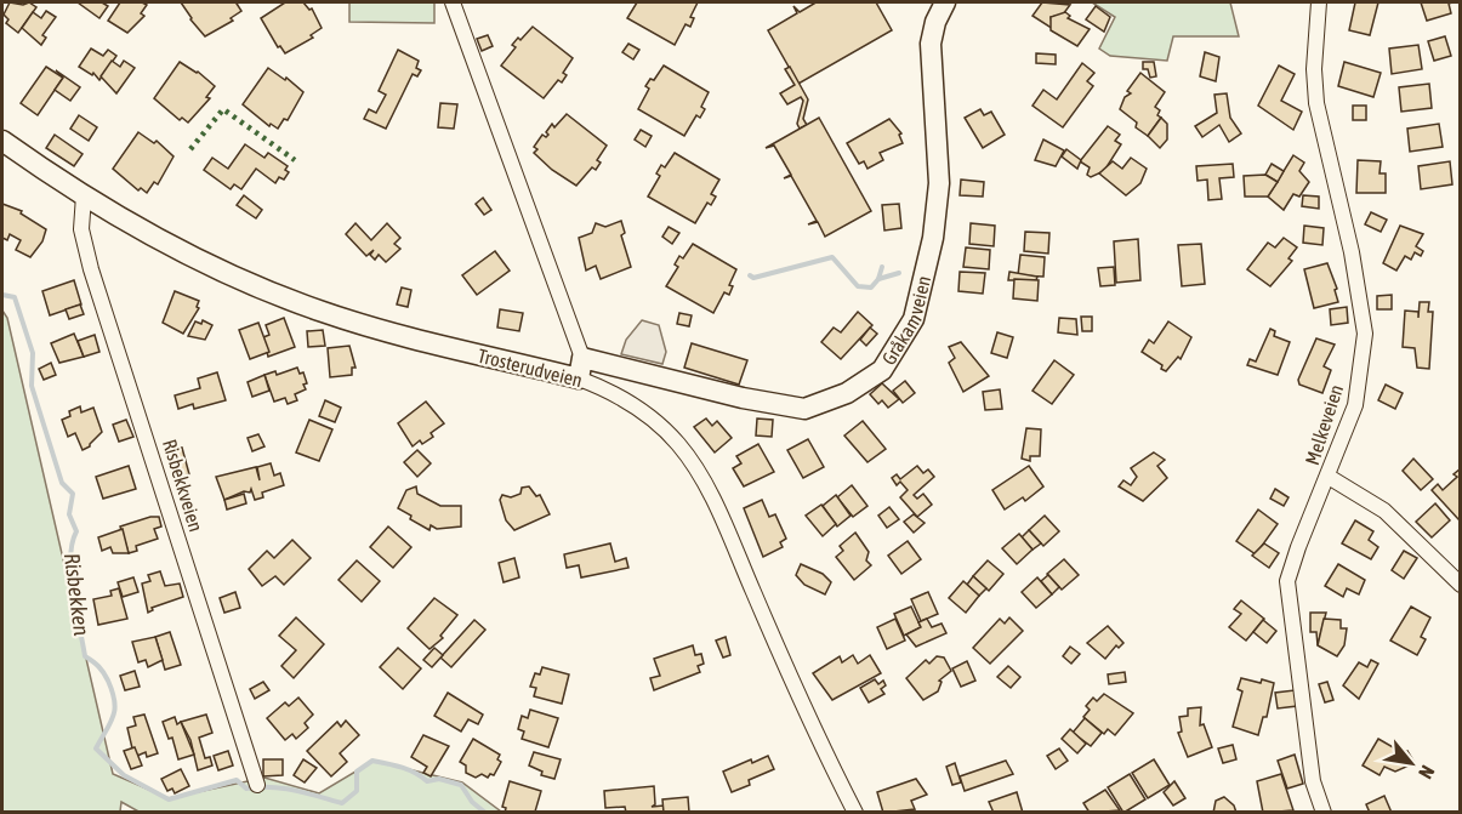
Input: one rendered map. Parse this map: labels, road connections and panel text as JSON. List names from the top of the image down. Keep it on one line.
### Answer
{"streets":{"street":["Gråkamveien","Trosterudveien","Melkeveien","Risbekkveien"]},"crossings":[["Gråkamveien","Trosterudveien"],["Trosterudveien","Risbekkveien"]],"water":["Risbekken"],"north":"bottom right"}
